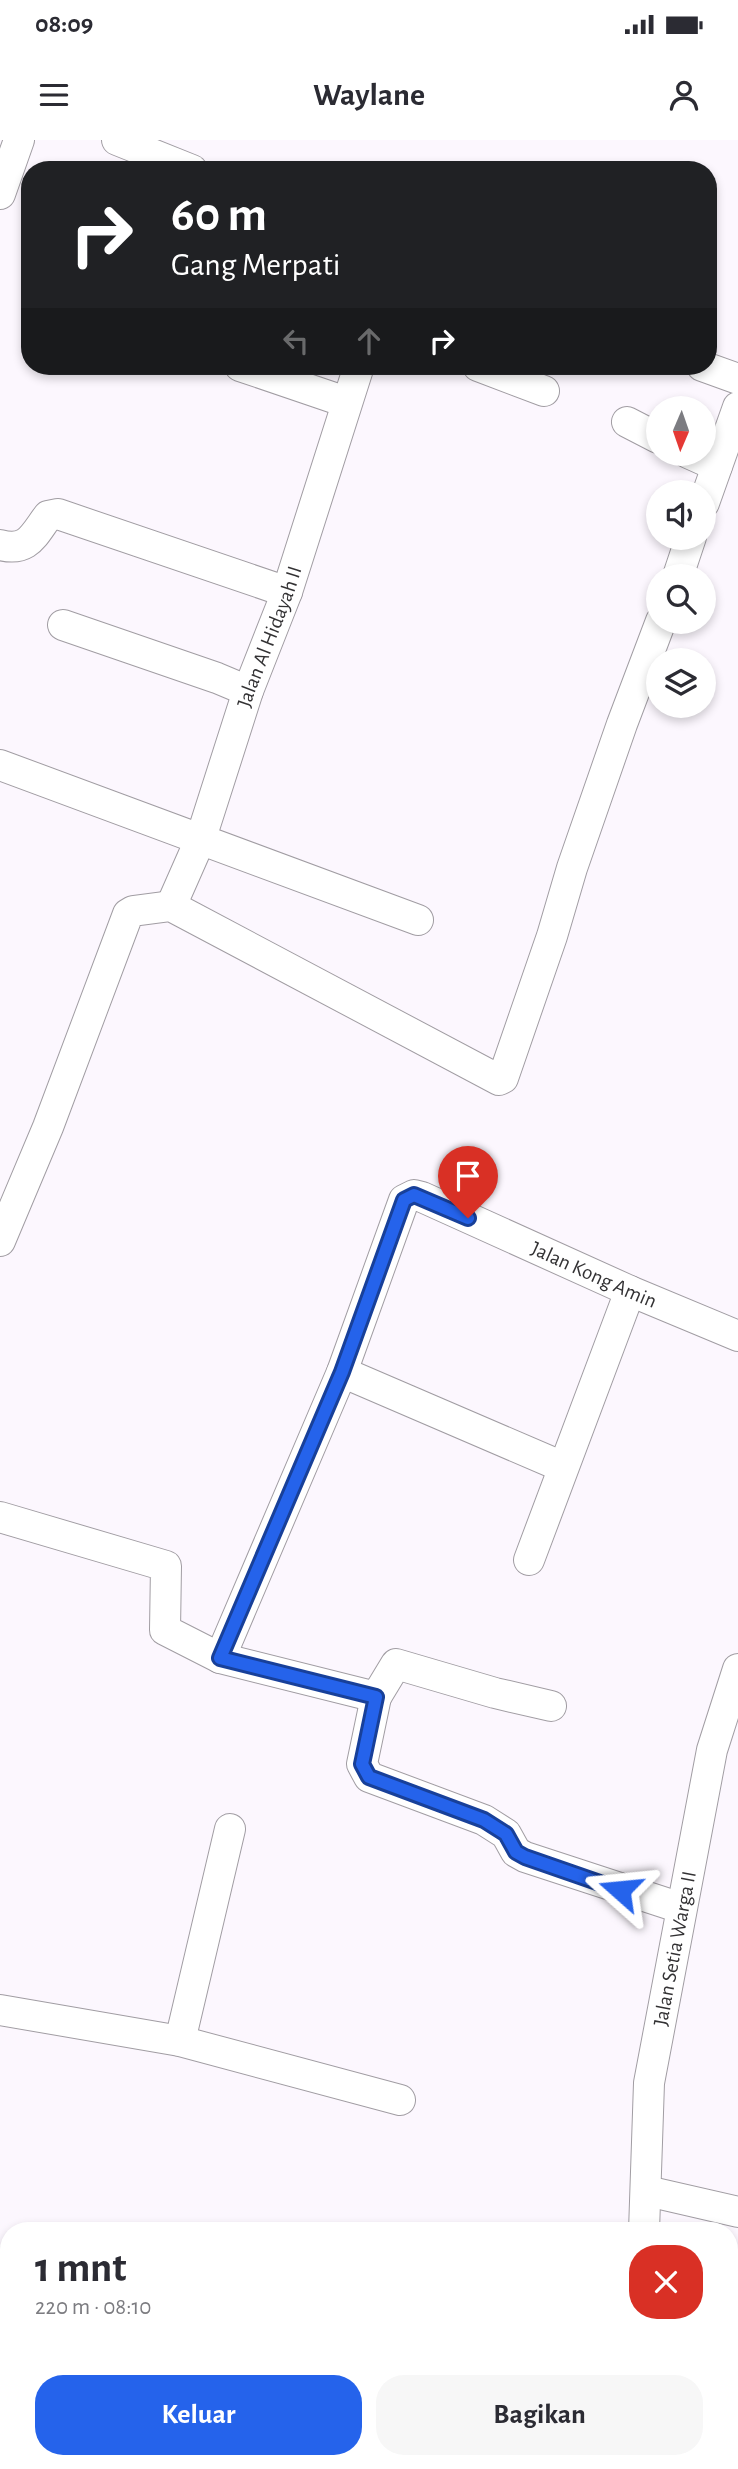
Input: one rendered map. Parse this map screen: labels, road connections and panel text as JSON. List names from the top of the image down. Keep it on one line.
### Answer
{"streets":{"street":["Jalan Al Hidayah II","Jalan Kong Amin","Jalan Setia Warga II"]},"north":"bottom","page":{"status":"08:09","header":"Waylane","turn":["60 m","Gang Merpati"],"heading":["1 mnt","220 m · 08:10"],"buttons":["Keluar","Bagikan"]}}
